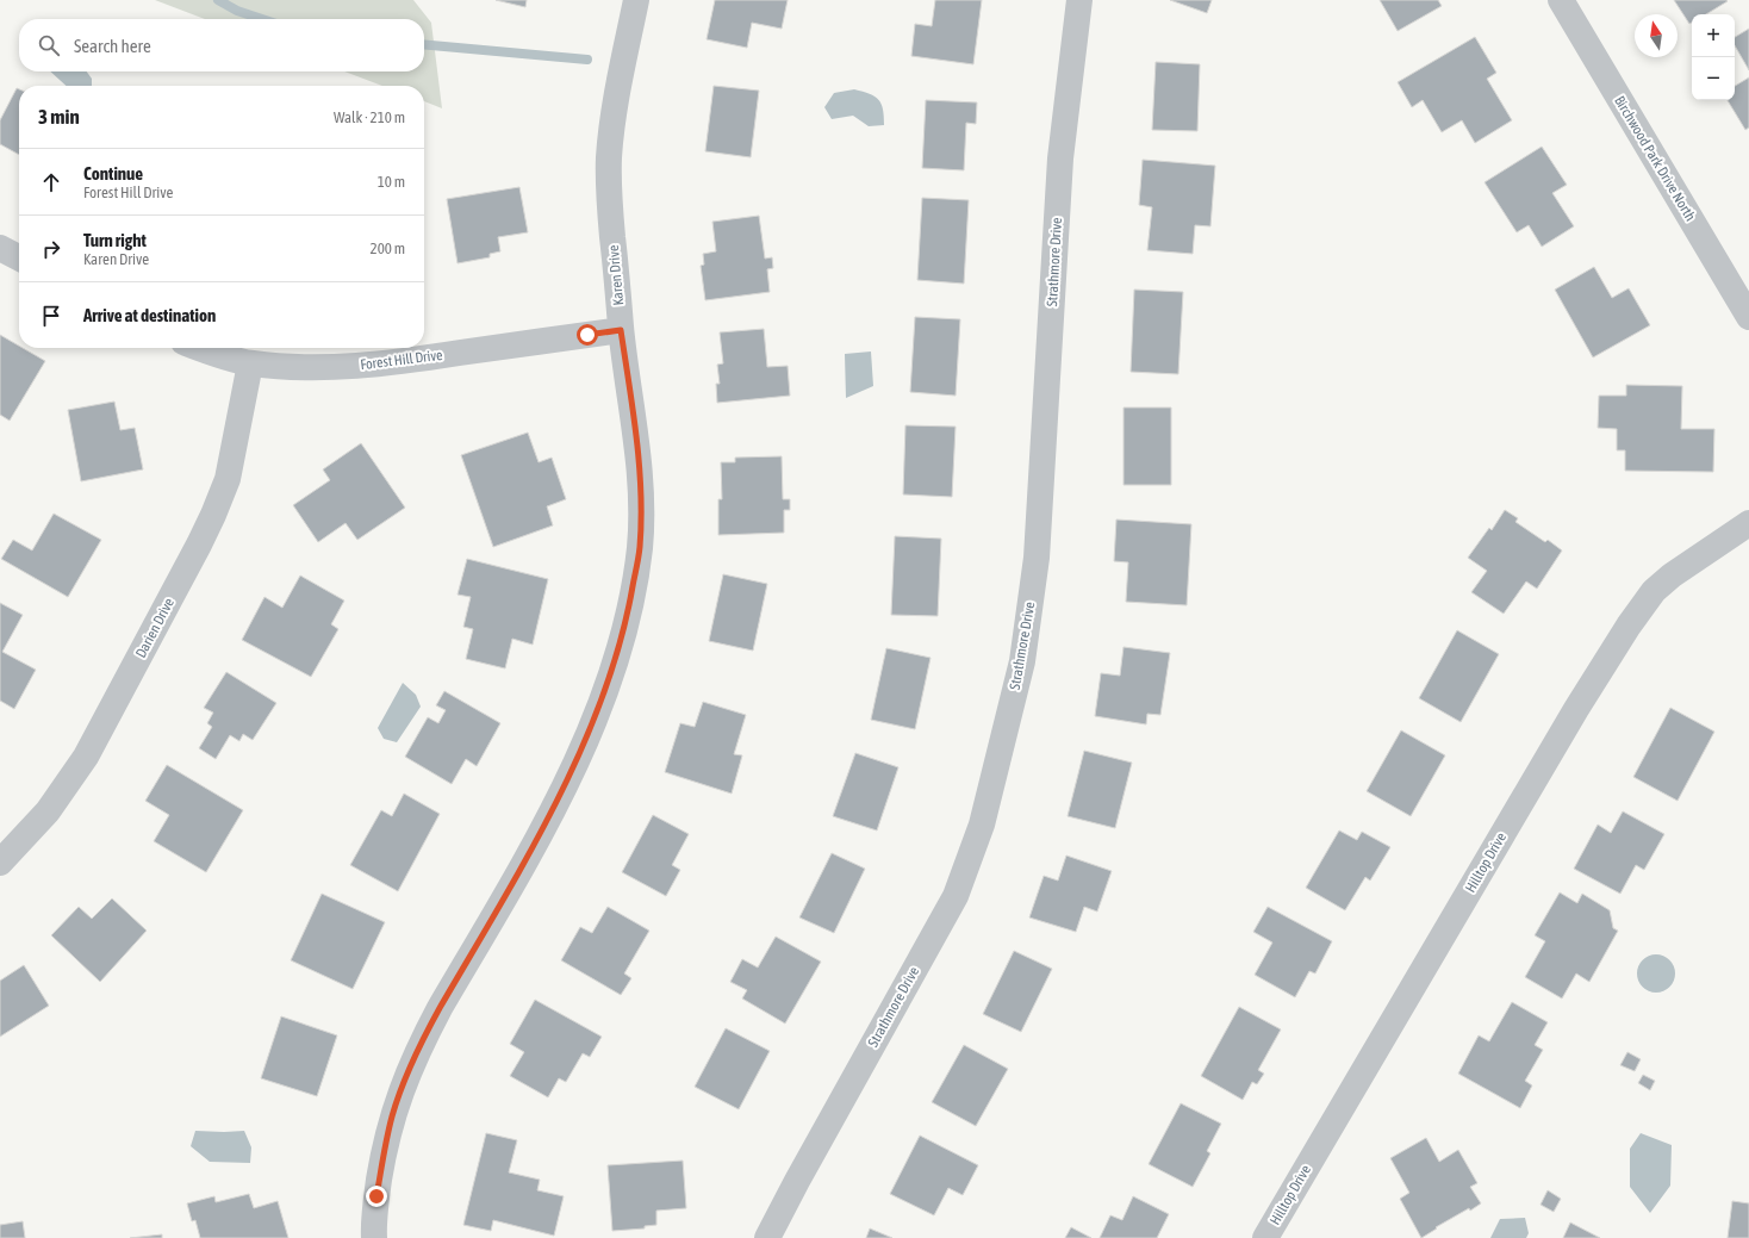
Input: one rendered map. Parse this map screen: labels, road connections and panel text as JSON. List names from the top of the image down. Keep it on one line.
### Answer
{"streets":{"street":["Birchwood Park Drive North","Strathmore Drive","Karen Drive","Forest Hill Drive","Darien Drive","Hilltop Drive"]},"crossings":[["Karen Drive","Forest Hill Drive"],["Forest Hill Drive","Darien Drive"]],"north":"top","page":{"map_buttons":["+","−"],"search":"Search here","heading":["3 min","Walk · 210 m"],"list":[["Continue","Forest Hill Drive","10 m"],["Turn right","Karen Drive","200 m"],"Arrive at destination"]}}
